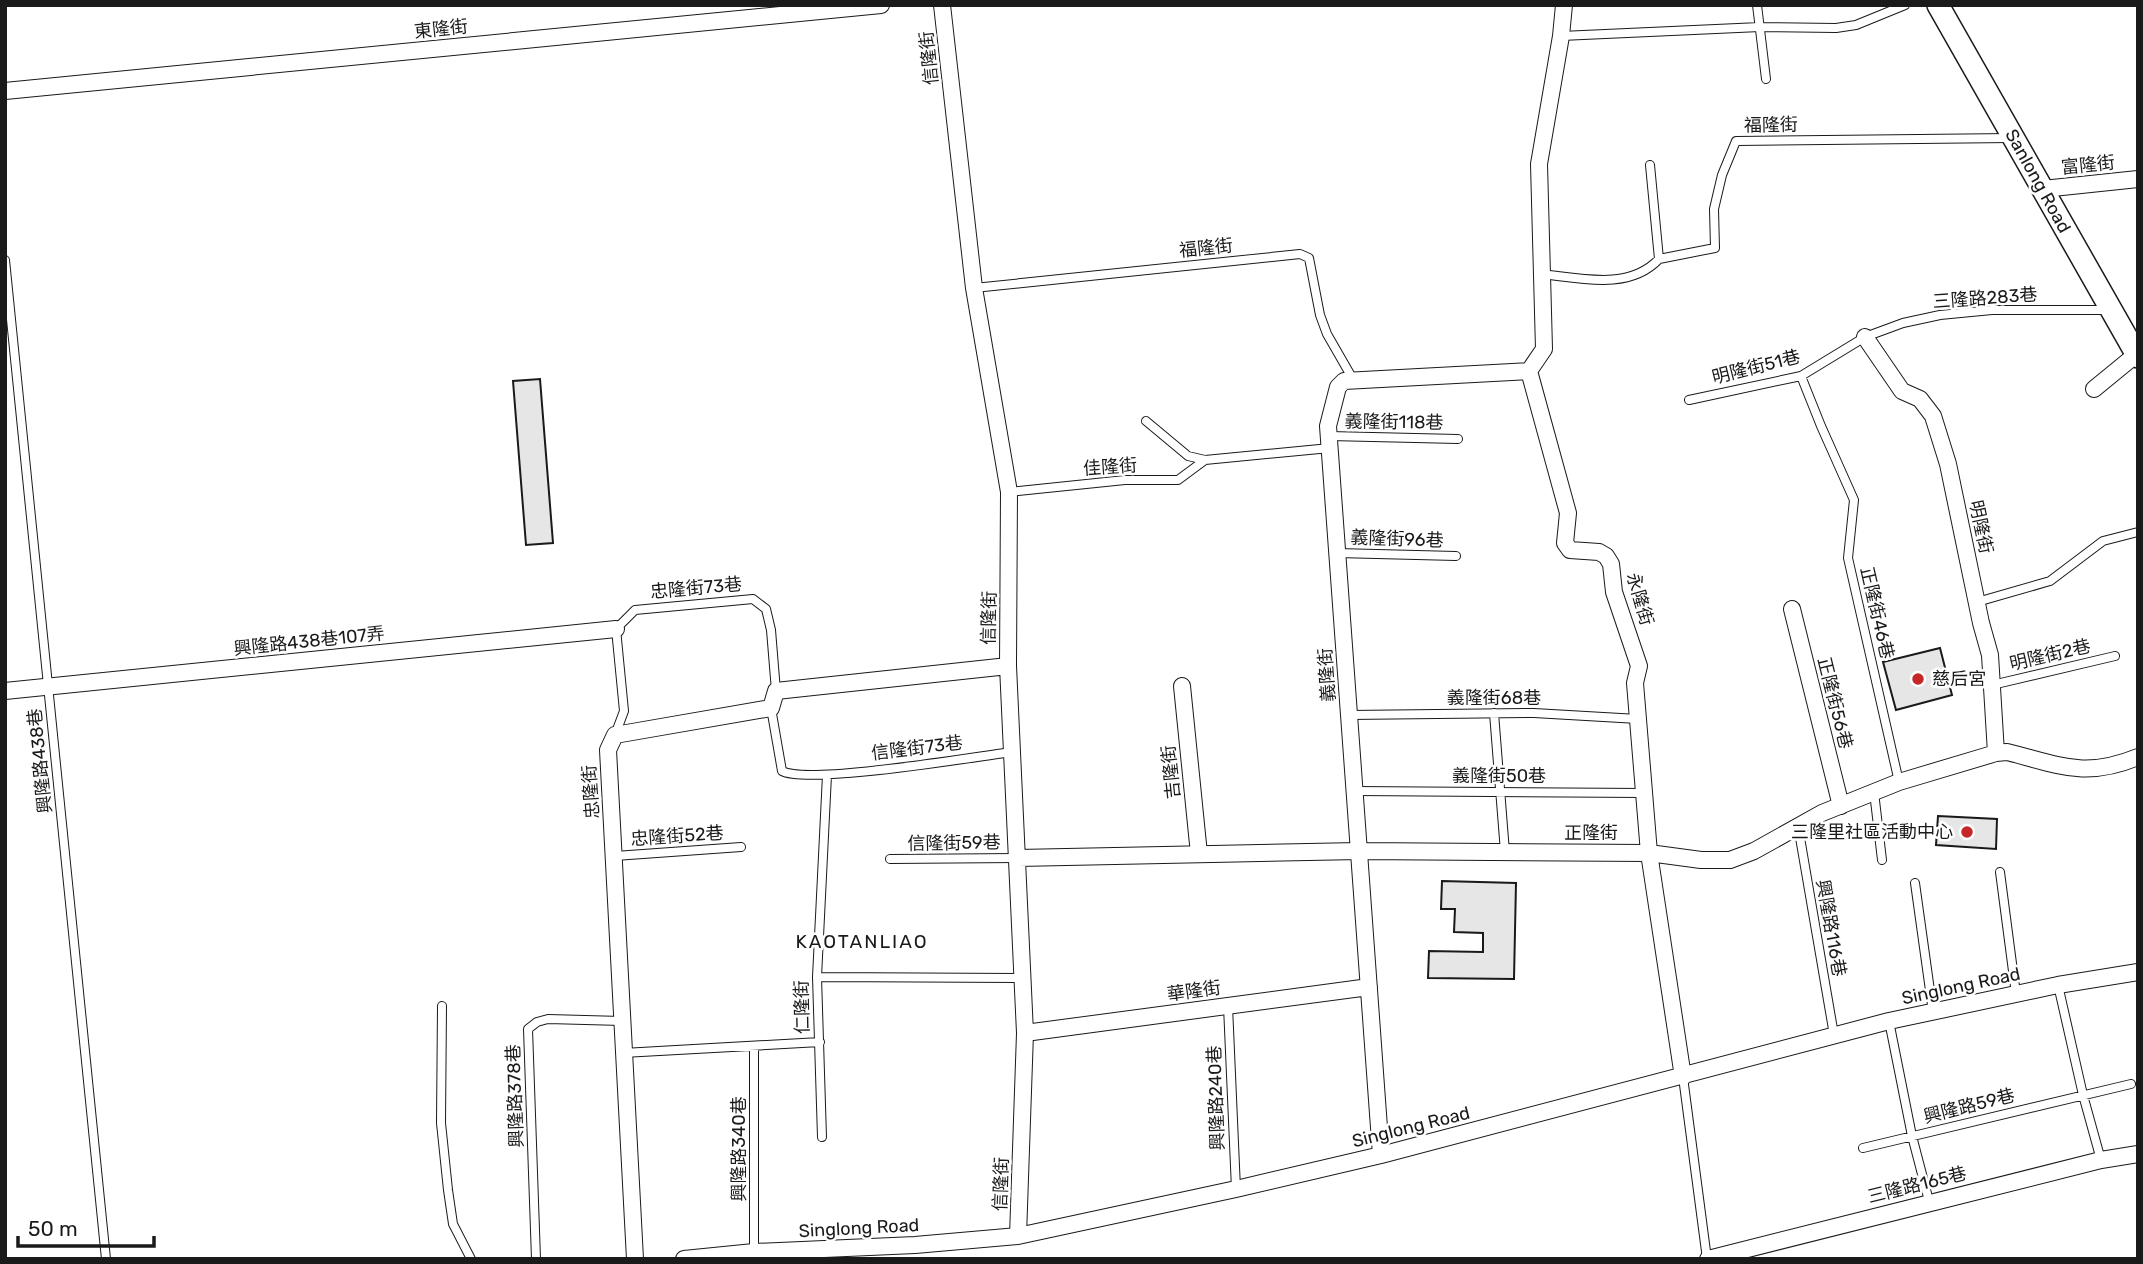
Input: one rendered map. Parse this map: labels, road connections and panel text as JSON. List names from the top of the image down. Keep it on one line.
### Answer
{"streets":{"street":["東隆街","信隆街","富隆街","Sanlong Road","明隆街","永隆街","興隆路438巷107弄","義隆街","正隆街56巷","吉隆街","忠隆街","正隆街","Singlong Road","華隆街","三隆路165巷"],"lane":["福隆街","三隆路283巷","明隆街51巷","義隆街118巷","佳隆街","義隆街96巷","忠隆街73巷","正隆街46巷","明隆街2巷","義隆街68巷","信隆街73巷","興隆路438巷","義隆街50巷","忠隆街52巷","信隆街59巷","興隆路116巷","仁隆街","興隆路378巷","興隆路240巷","興隆路59巷","興隆路340巷"]},"crossings":[["信隆街","福隆街"],["信隆街","佳隆街"],["信隆街","信隆街73巷"],["信隆街","正隆街"],["信隆街","信隆街59巷"],["信隆街","Singlong Road"],["信隆街","華隆街"],["福隆街","Sanlong Road"],["福隆街","義隆街"],["富隆街","Sanlong Road"],["Sanlong Road","三隆路283巷"],["三隆路283巷","明隆街51巷"],["三隆路283巷","明隆街"],["明隆街51巷","明隆街"],["明隆街51巷","正隆街46巷"],["義隆街118巷","義隆街"],["明隆街","明隆街2巷"],["明隆街","正隆街"],["義隆街96巷","義隆街"],["忠隆街73巷","興隆路438巷107弄"],["永隆街","義隆街68巷"],["永隆街","義隆街50巷"],["永隆街","正隆街"],["永隆街","Singlong Road"],["正隆街46巷","正隆街"],["興隆路438巷107弄","興隆路438巷"],["義隆街","義隆街68巷"],["義隆街","義隆街50巷"],["義隆街","正隆街"],["義隆街","Singlong Road"],["義隆街","華隆街"],["正隆街56巷","正隆街"],["信隆街73巷","仁隆街"],["吉隆街","正隆街"],["忠隆街","忠隆街52巷"],["忠隆街","仁隆街"],["忠隆街","興隆路378巷"],["正隆街","信隆街59巷"],["正隆街","興隆路116巷"],["興隆路116巷","Singlong Road"],["Singlong Road","興隆路240巷"],["Singlong Road","興隆路340巷"],["華隆街","興隆路240巷"],["仁隆街","興隆路340巷"]],"districts":["KAOTANLIAO"],"places":["慈后宮","三隆里社區活動中心"],"scale_bar":"50 m"}
